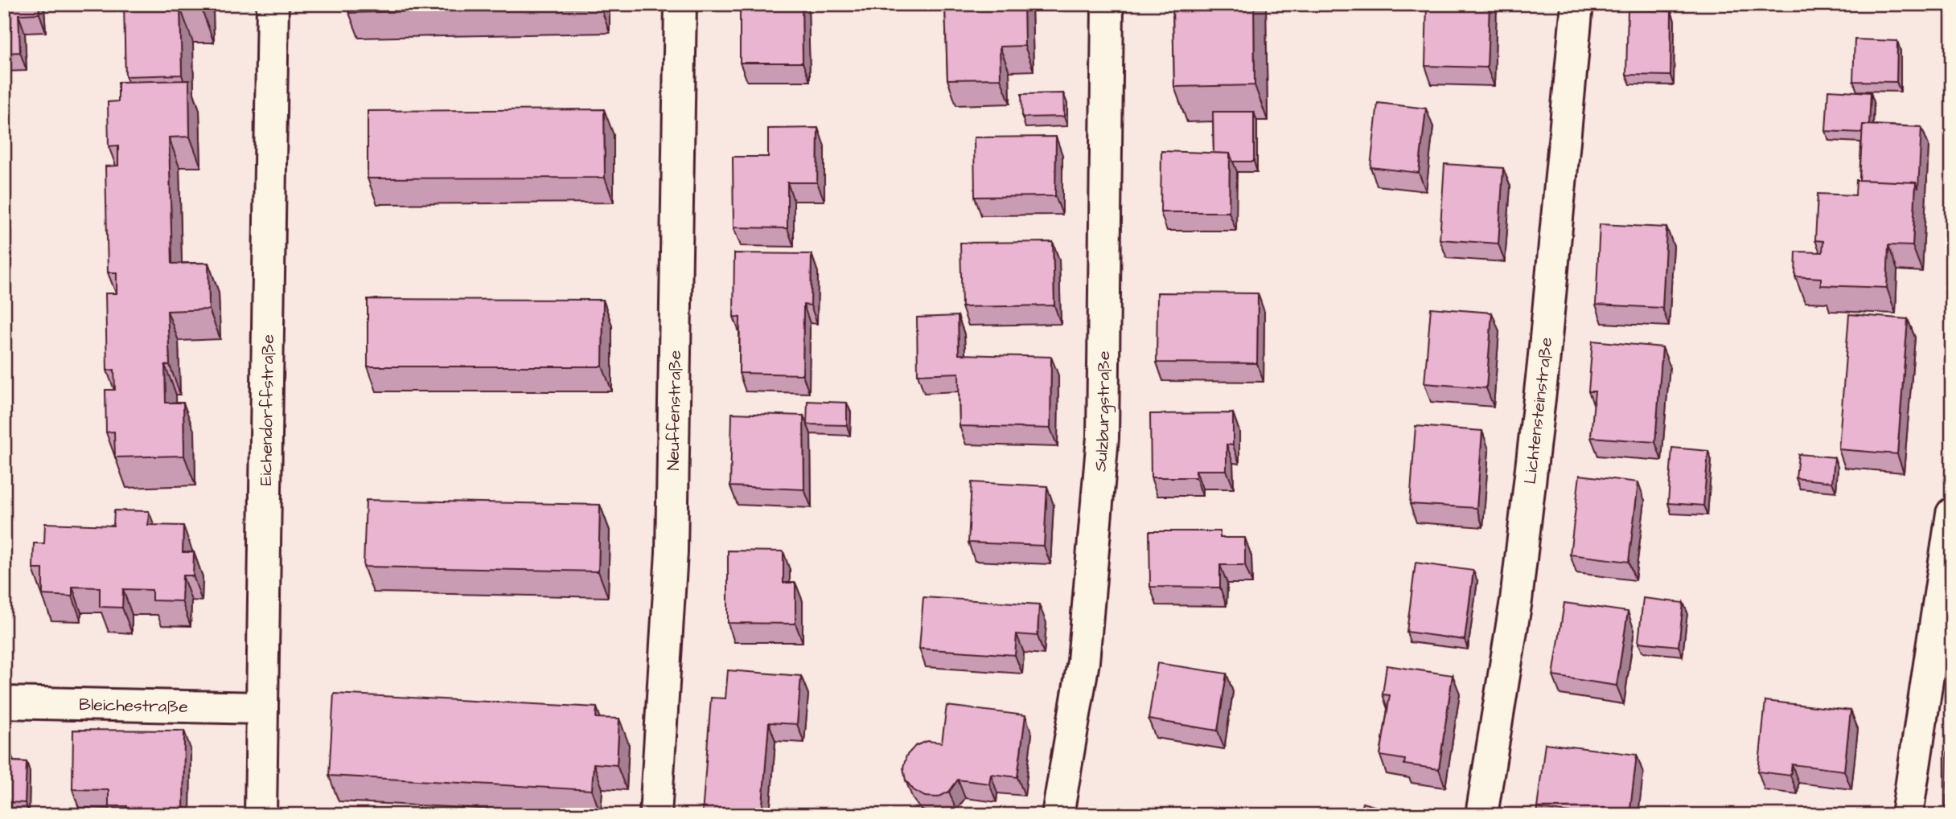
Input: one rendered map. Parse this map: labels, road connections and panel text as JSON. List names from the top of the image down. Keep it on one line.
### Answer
{"streets":{"street":["Eichendorffstraße","Neuffenstraße","Sulzburgstraße","Lichtensteinstraße","Bleichestraße"]},"crossings":[["Eichendorffstraße","Bleichestraße"]]}
